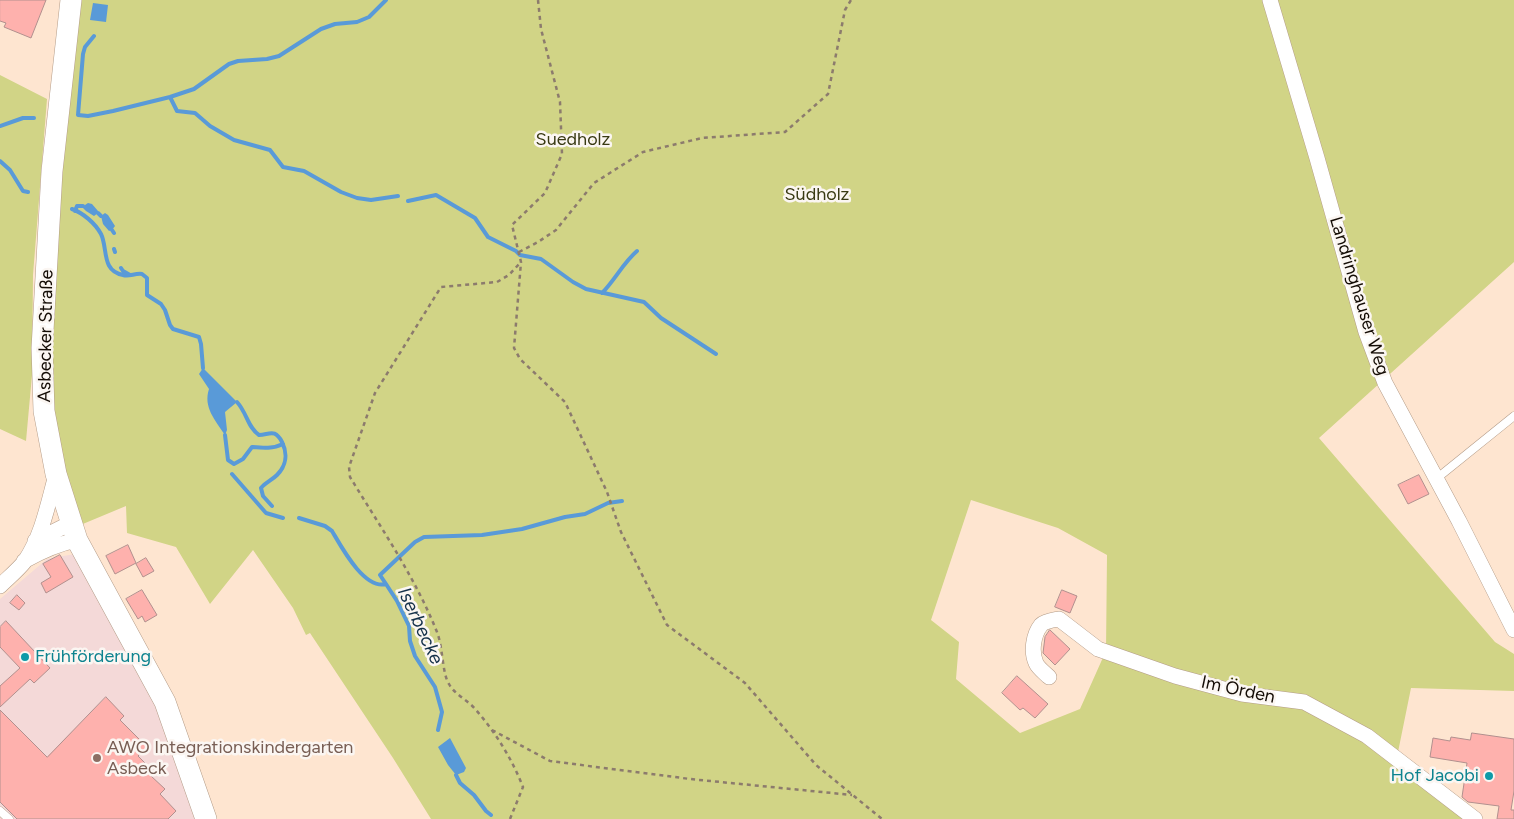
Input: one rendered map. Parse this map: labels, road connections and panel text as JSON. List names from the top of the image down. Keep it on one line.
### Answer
{"streets":{"main road":["Asbecker Straße"],"street":["Landringhauser Weg","Im Örden"]},"water":["Iserbecke"],"parks":["Suedholz","Südholz"],"places":["Frühförderung","AWO Integrationskindergarten Asbeck","Hof Jacobi"]}
